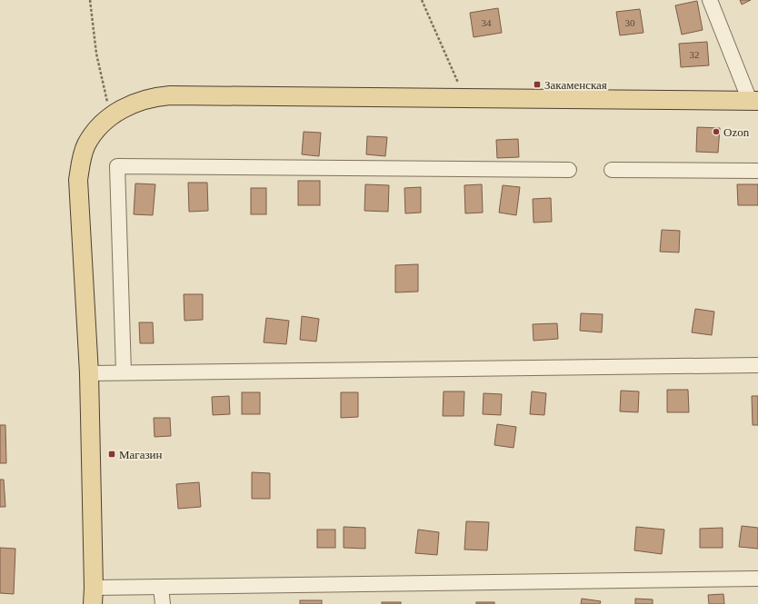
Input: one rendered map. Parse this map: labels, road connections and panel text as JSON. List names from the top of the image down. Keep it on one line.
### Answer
{"places":{"transit":["Закаменская","Магазин"],"other":["Ozon"]},"house_numbers":["34","30","32"]}
